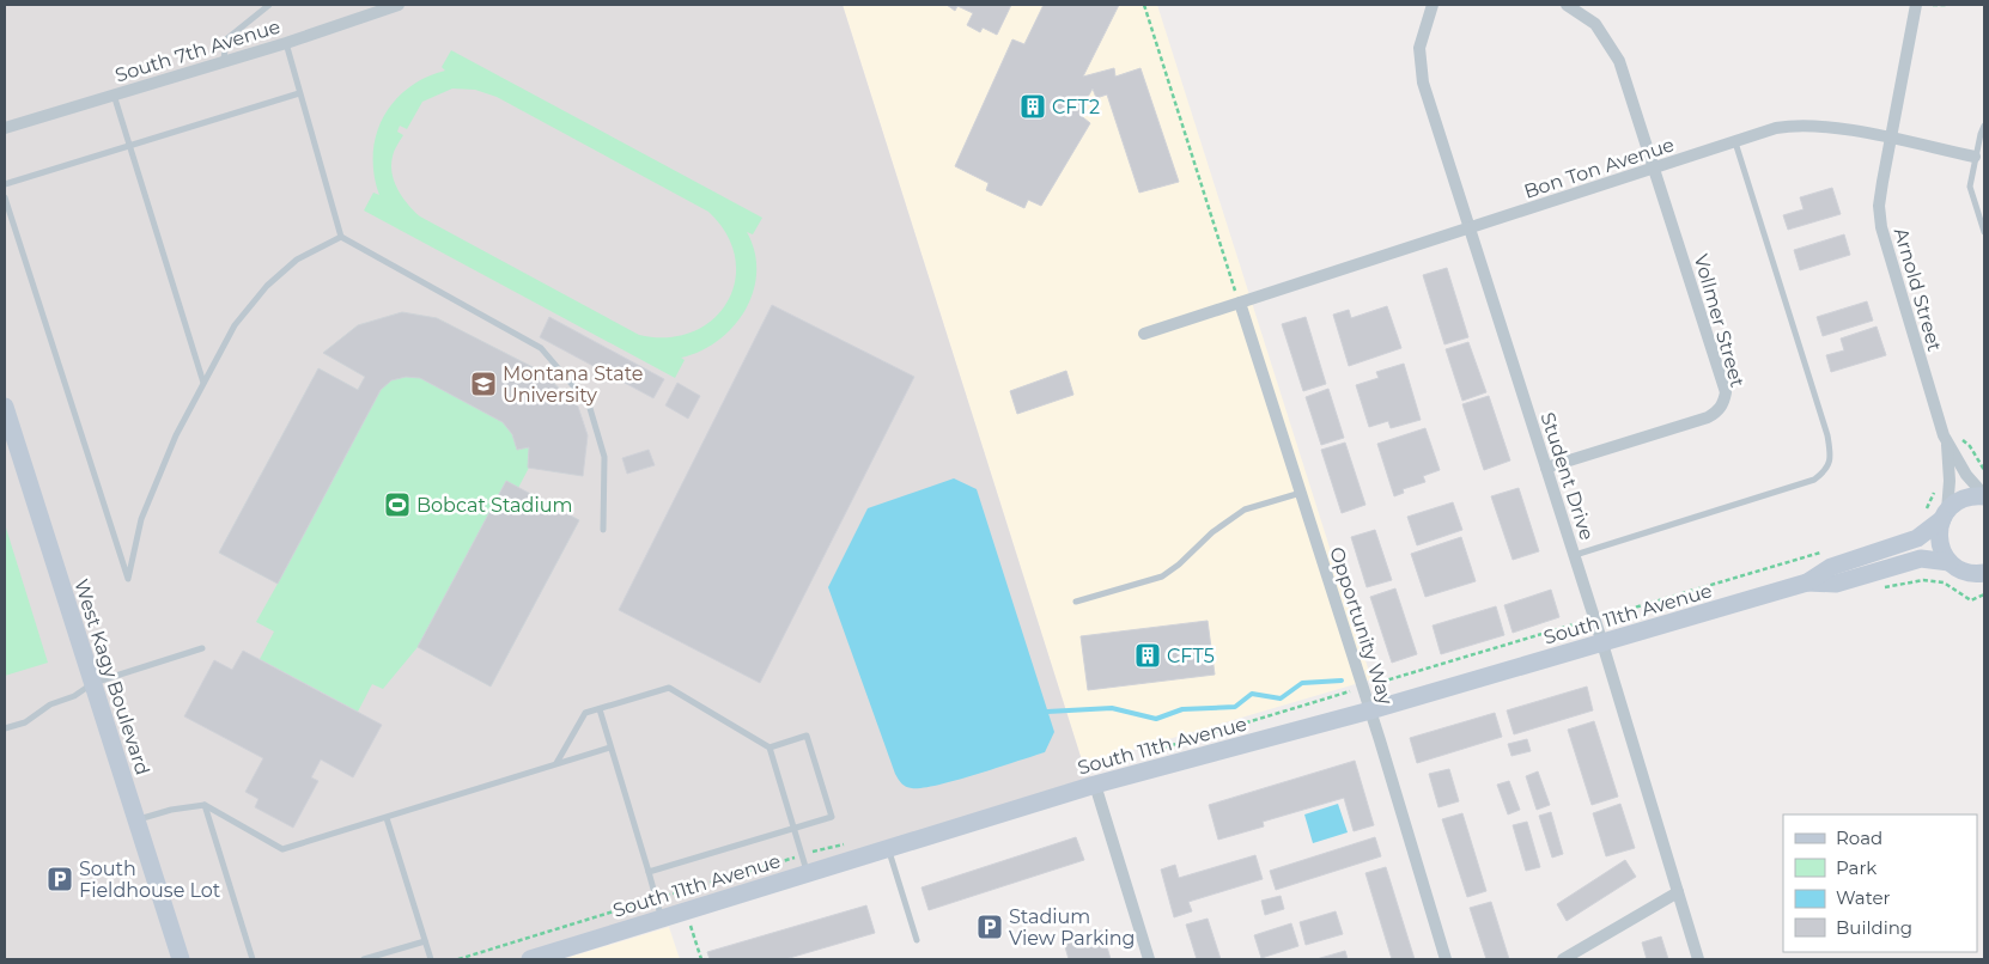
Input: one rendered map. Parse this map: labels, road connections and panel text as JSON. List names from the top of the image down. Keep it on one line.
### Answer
{"streets":{"street":["South 7th Avenue","Bon Ton Avenue","Arnold Street","Vollmer Street","Student Drive","South 11th Avenue","Opportunity Way","West Kagy Boulevard"]},"crossings":[["Bon Ton Avenue","Arnold Street"],["Bon Ton Avenue","Vollmer Street"],["Bon Ton Avenue","Student Drive"],["Bon Ton Avenue","Opportunity Way"],["Arnold Street","South 11th Avenue"],["Vollmer Street","Student Drive"],["Student Drive","South 11th Avenue"],["South 11th Avenue","Opportunity Way"]],"places":{"building":["CFT2","CFT5"],"school or university":["Montana State University"],"sports":["Bobcat Stadium"],"parking":["South Fieldhouse Lot","Stadium View Parking"]},"legend":["Road","Park","Water","Building"]}
